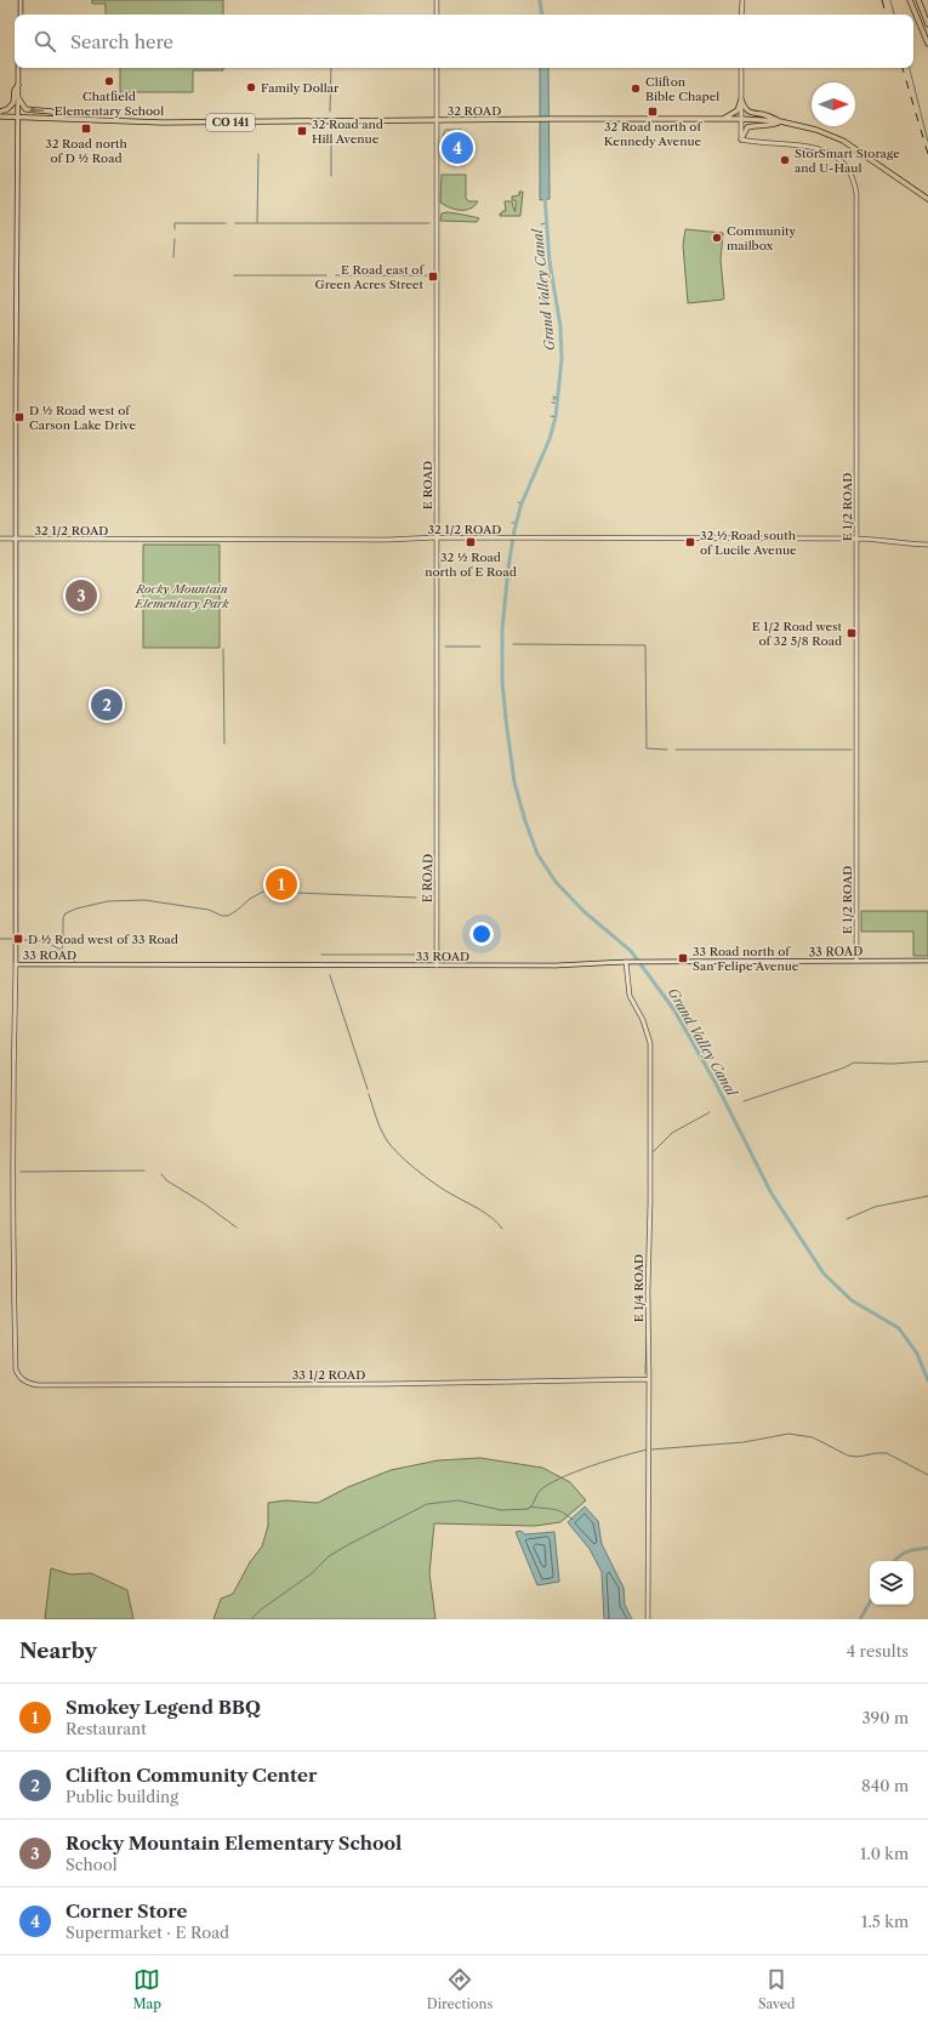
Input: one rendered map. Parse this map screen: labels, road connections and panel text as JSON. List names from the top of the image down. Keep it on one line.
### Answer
{"streets":{"main road":["32 ROAD","CO 141"],"street":["E ROAD","E 1/2 ROAD","32 1/2 ROAD","33 ROAD","E 1/4 ROAD","33 1/2 ROAD"]},"crossings":[["32 ROAD","E ROAD"],["E ROAD","32 1/2 ROAD"],["E ROAD","33 ROAD"],["E 1/2 ROAD","32 1/2 ROAD"],["E 1/2 ROAD","33 ROAD"],["33 ROAD","E 1/4 ROAD"],["33 ROAD","33 1/2 ROAD"],["E 1/4 ROAD","33 1/2 ROAD"]],"water":["Grand Valley Canal"],"parks":["Rocky Mountain Elementary Park"],"places":{"other":["Chatfield Elementary School","Family Dollar","Clifton Bible Chapel","StorSmart Storage and U-Haul","Community mailbox"],"transit":["32 Road north of Kennedy Avenue","32 Road north of D ½ Road","32 Road and Hill Avenue","E Road east of Green Acres Street","D ½ Road west of Carson Lake Drive","32 ½ Road north of E Road","32 ½ Road south of Lucile Avenue","E 1/2 Road west of 32 5/8 Road","D ½ Road west of 33 Road","33 Road north of San Felipe Avenue"]},"north":"right","page":{"search":"Search here","pins":["4","3","2","1"],"heading":["Nearby","4 results"],"list":[{"mark":"1","name":"Smokey Legend BBQ","note":"Restaurant","value":"390 m"},{"mark":"2","name":"Clifton Community Center","note":"Public building","value":"840 m"},{"mark":"3","name":"Rocky Mountain Elementary School","note":"School","value":"1.0 km"},{"mark":"4","name":"Corner Store","note":"Supermarket · E Road","value":"1.5 km"}],"nav":["Map","Directions","Saved"]}}
